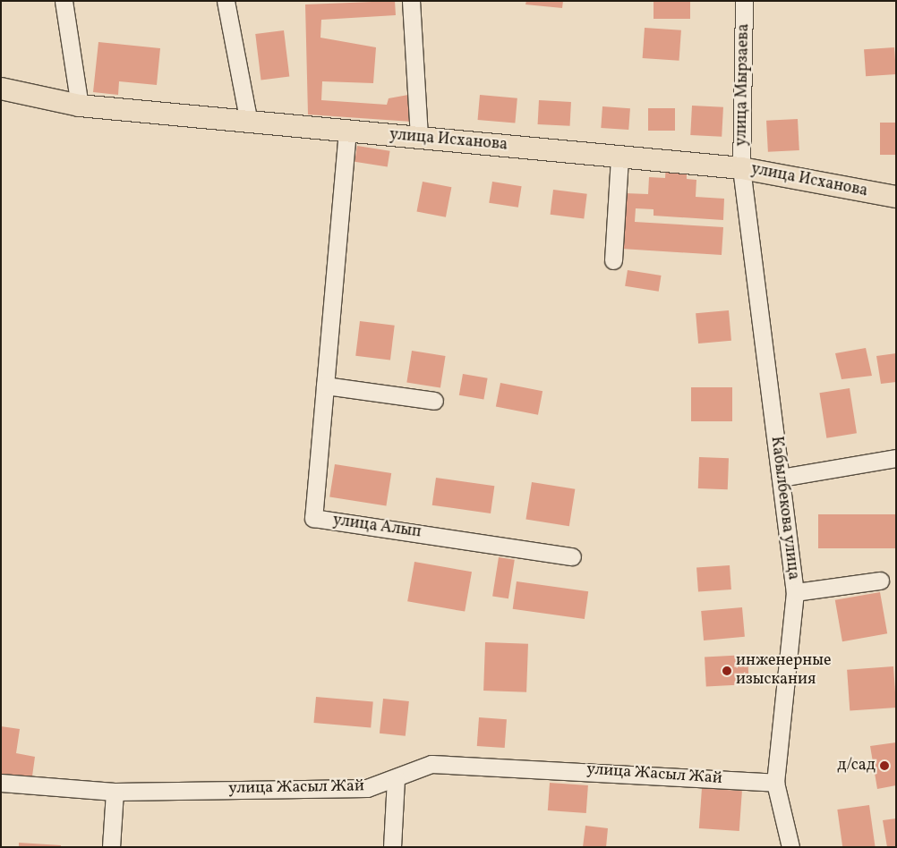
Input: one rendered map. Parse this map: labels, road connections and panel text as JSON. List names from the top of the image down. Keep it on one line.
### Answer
{"streets":{"main road":["улица Исханова"],"street":["улица Мырзаева","Кабылбекова улица","улица Алып","улица Жасыл Жай"]},"crossings":[["улица Мырзаева","улица Исханова"],["улица Мырзаева","Кабылбекова улица"],["улица Исханова","Кабылбекова улица"],["улица Исханова","улица Алып"],["Кабылбекова улица","улица Жасыл Жай"]],"places":["инженерные изыскания","д/сад"]}
